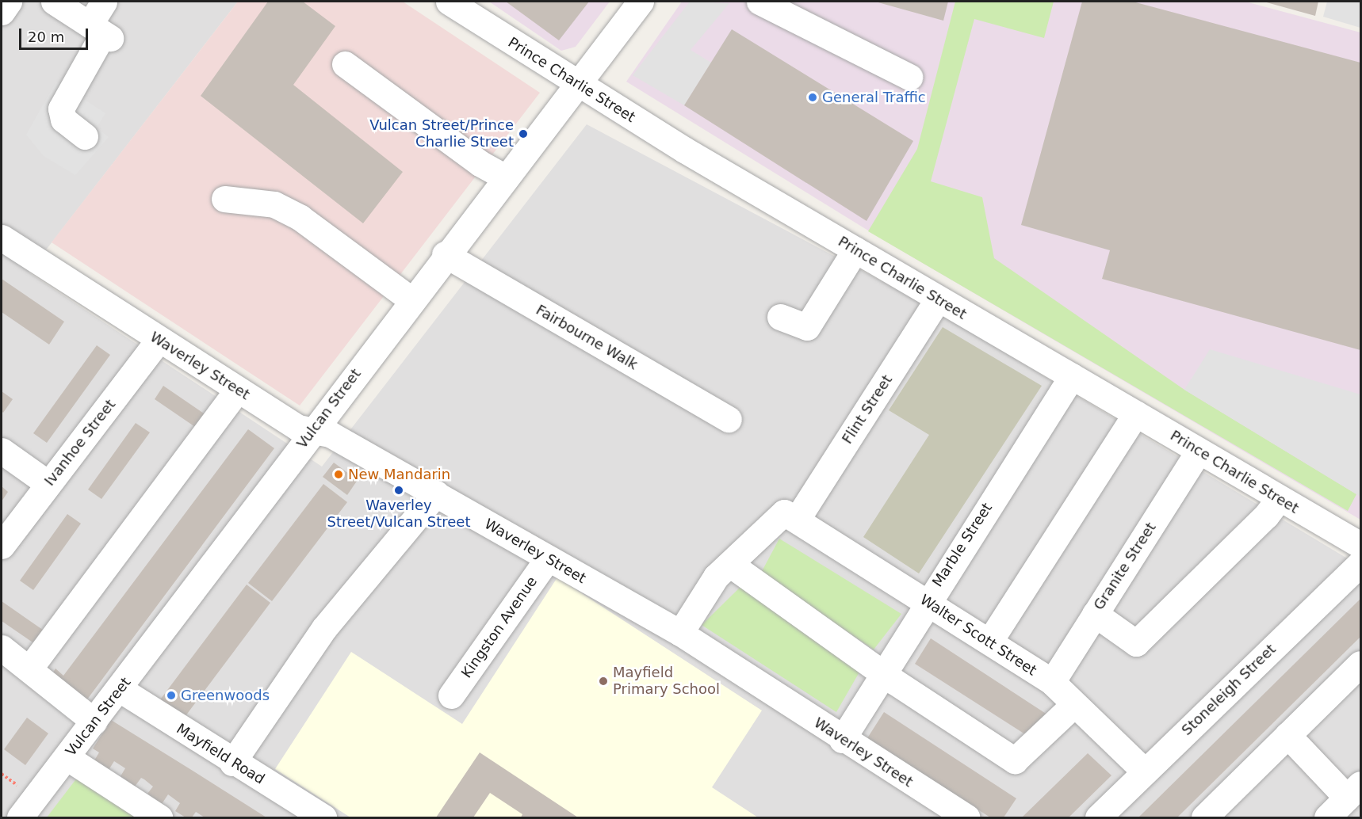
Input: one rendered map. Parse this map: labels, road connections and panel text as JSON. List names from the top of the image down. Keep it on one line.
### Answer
{"streets":{"street":["Prince Charlie Street","Fairbourne Walk","Waverley Street","Vulcan Street","Flint Street","Ivanhoe Street","Marble Street","Granite Street","Kingston Avenue","Walter Scott Street","Stoneleigh Street","Mayfield Road"]},"crossings":[["Prince Charlie Street","Vulcan Street"],["Prince Charlie Street","Flint Street"],["Prince Charlie Street","Marble Street"],["Prince Charlie Street","Granite Street"],["Fairbourne Walk","Vulcan Street"],["Waverley Street","Vulcan Street"],["Waverley Street","Ivanhoe Street"],["Waverley Street","Marble Street"],["Waverley Street","Kingston Avenue"],["Vulcan Street","Mayfield Road"],["Flint Street","Walter Scott Street"],["Marble Street","Walter Scott Street"],["Granite Street","Walter Scott Street"],["Walter Scott Street","Stoneleigh Street"]],"places":["General Traffic","Vulcan Street/Prince Charlie Street","New Mandarin","Waverley Street/Vulcan Street","Mayfield Primary School","Greenwoods"],"scale_bar":"20 m"}
